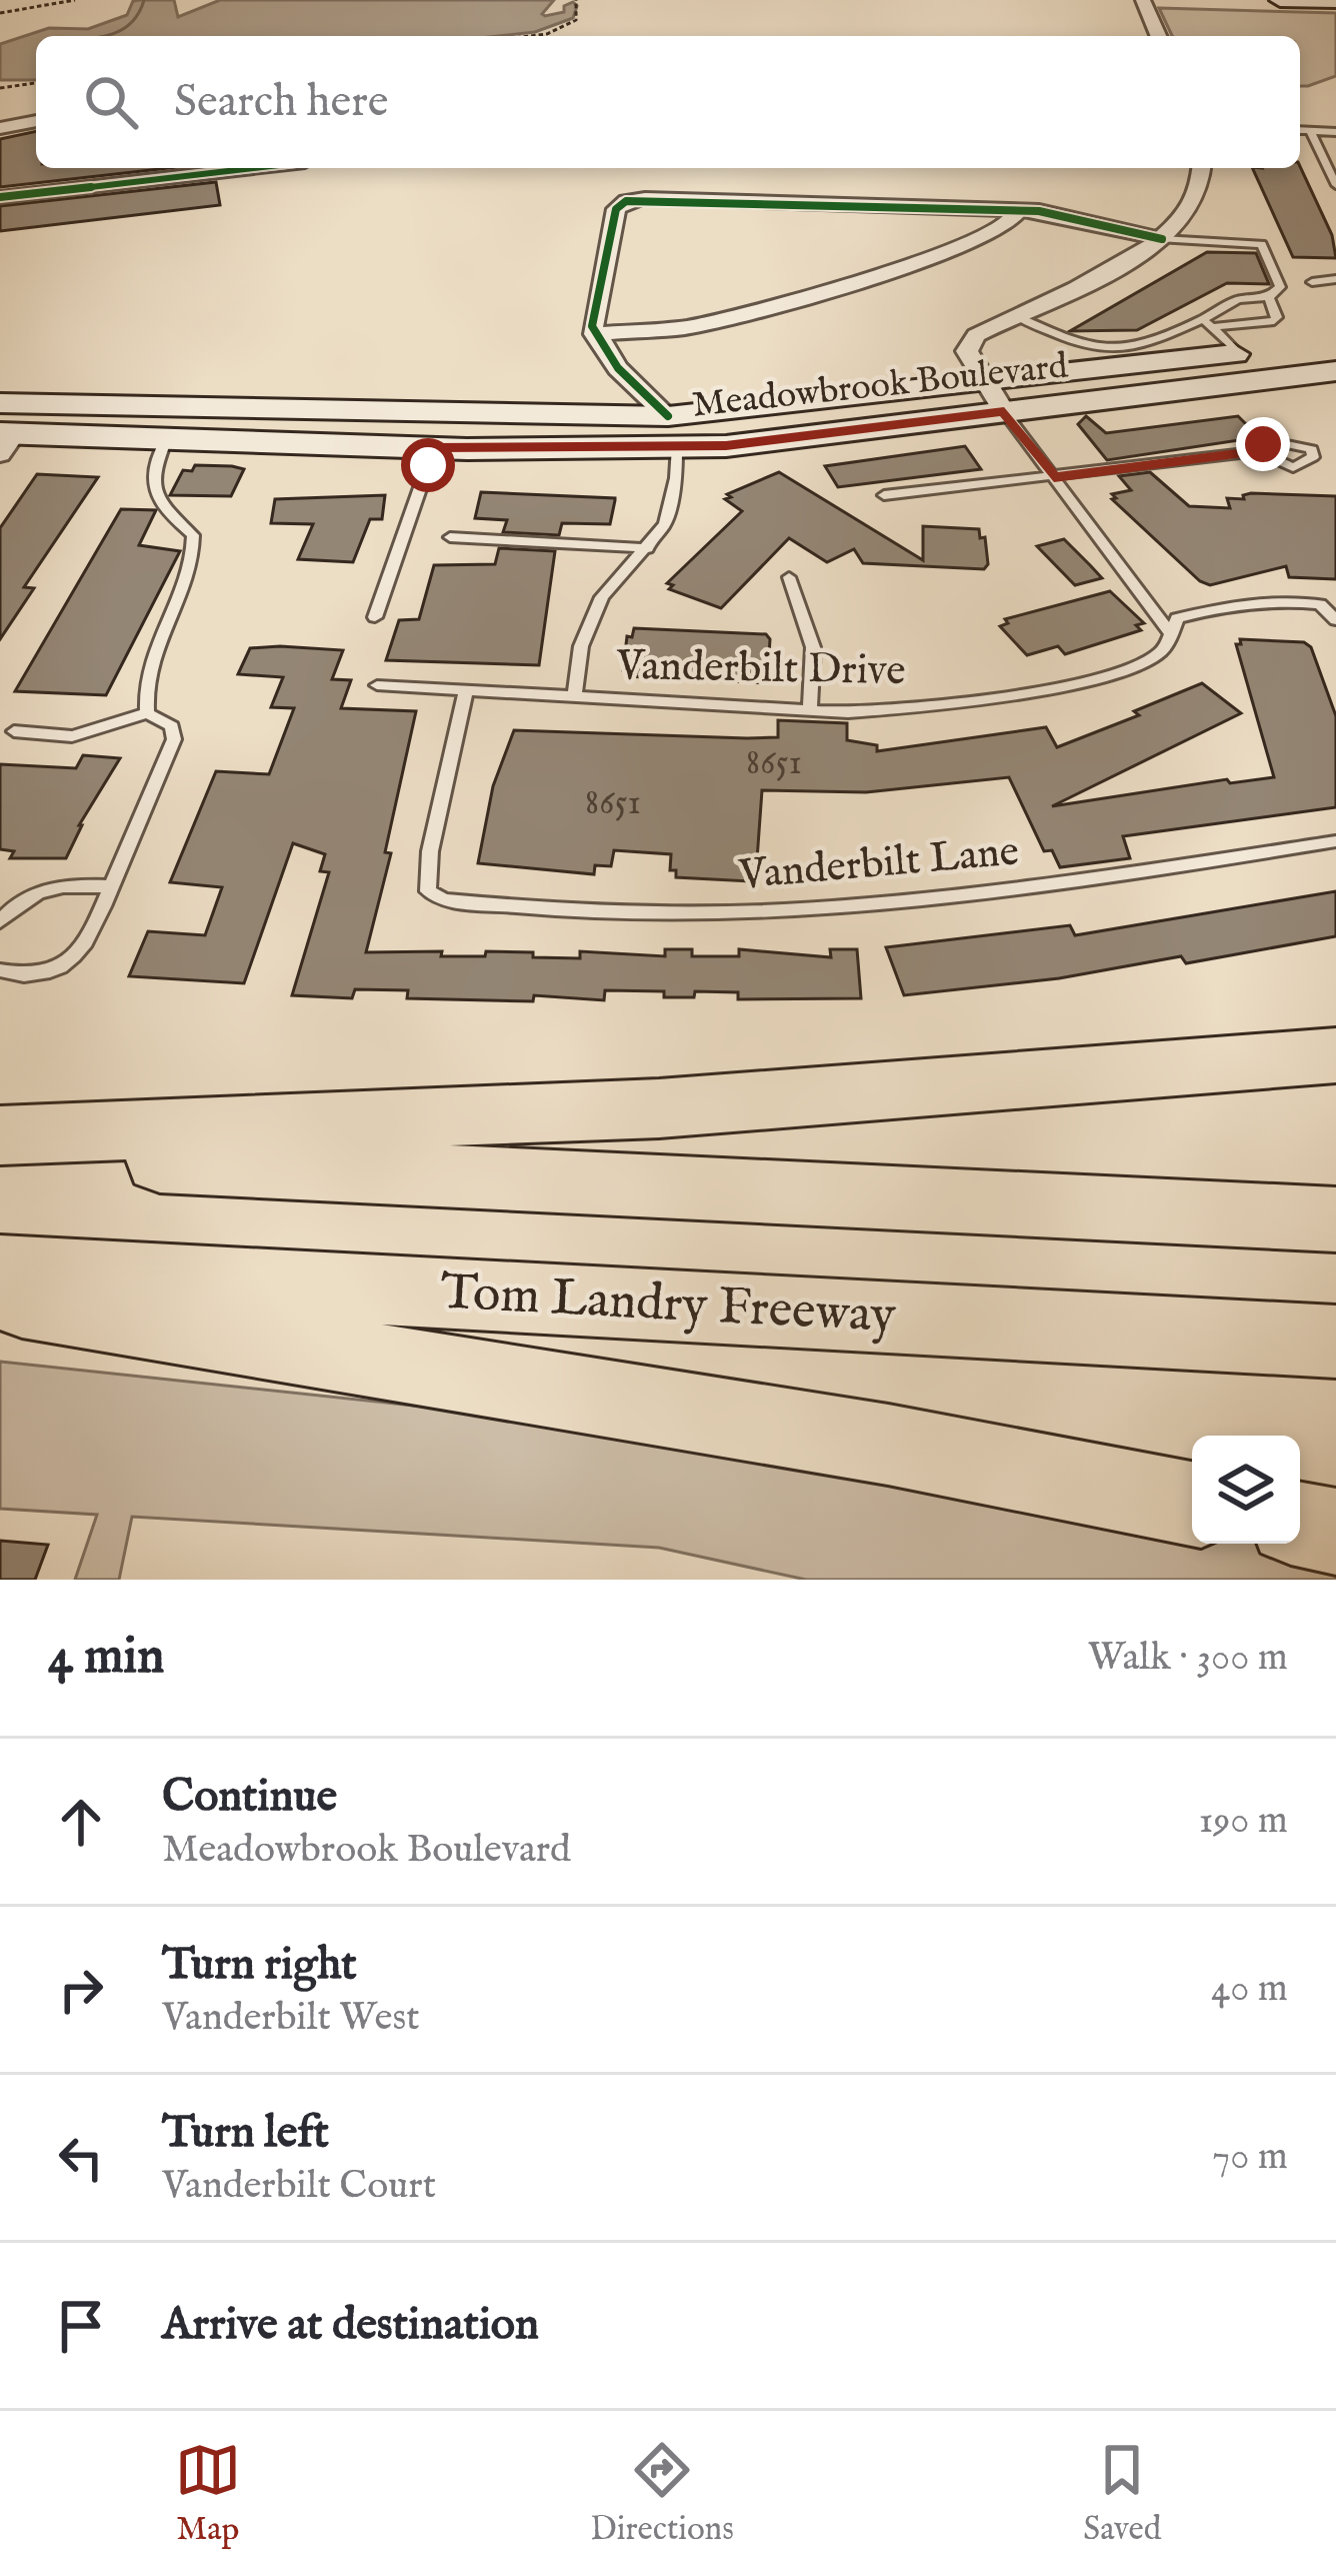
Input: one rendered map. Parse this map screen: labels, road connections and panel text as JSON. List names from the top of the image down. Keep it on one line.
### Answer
{"streets":{"highway":["Tom Landry Freeway"],"main road":["Meadowbrook Boulevard"],"lane":["Vanderbilt Drive","Vanderbilt Lane"]},"crossings":[["Vanderbilt Drive","Vanderbilt Lane"]],"house_numbers":["8651","8651"],"page":{"search":"Search here","heading":["4 min","Walk · 300 m"],"list":[["Continue","Meadowbrook Boulevard","190 m"],["Turn right","Vanderbilt West","40 m"],["Turn left","Vanderbilt Court","70 m"],"Arrive at destination"],"nav":["Map","Directions","Saved"]}}
